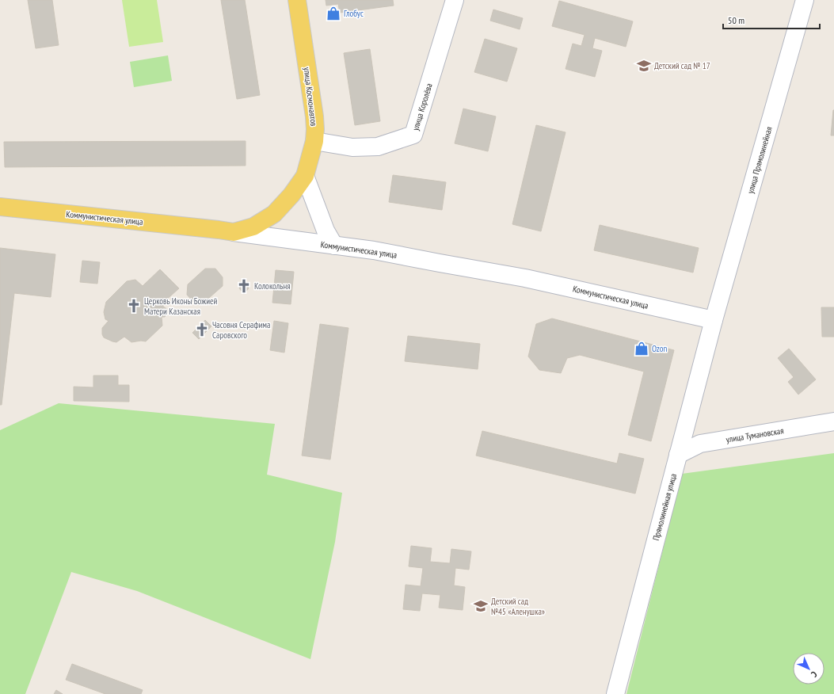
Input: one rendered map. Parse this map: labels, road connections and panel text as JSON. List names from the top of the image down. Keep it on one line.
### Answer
{"streets":{"main road":["улица Космонавтов","Коммунистическая улица"],"street":["улица Королёва","улица Прямолинейная","улица Тумановская","Прямолинейная улица"]},"crossings":[["улица Космонавтов","улица Королёва"],["улица Космонавтов","Коммунистическая улица"],["улица Прямолинейная","Коммунистическая улица"],["улица Прямолинейная","Прямолинейная улица"],["Коммунистическая улица","Прямолинейная улица"],["улица Тумановская","Прямолинейная улица"]],"places":{"shop":["Глобус","Ozon"],"school or university":["Детский сад № 17","Детский сад №45 «Аленушка»"],"church":["Колокольня","Церковь Иконы Божией Матери Казанская","Часовня Серафима Саровского"]},"scale_bar":"50 m","north":"bottom right"}
